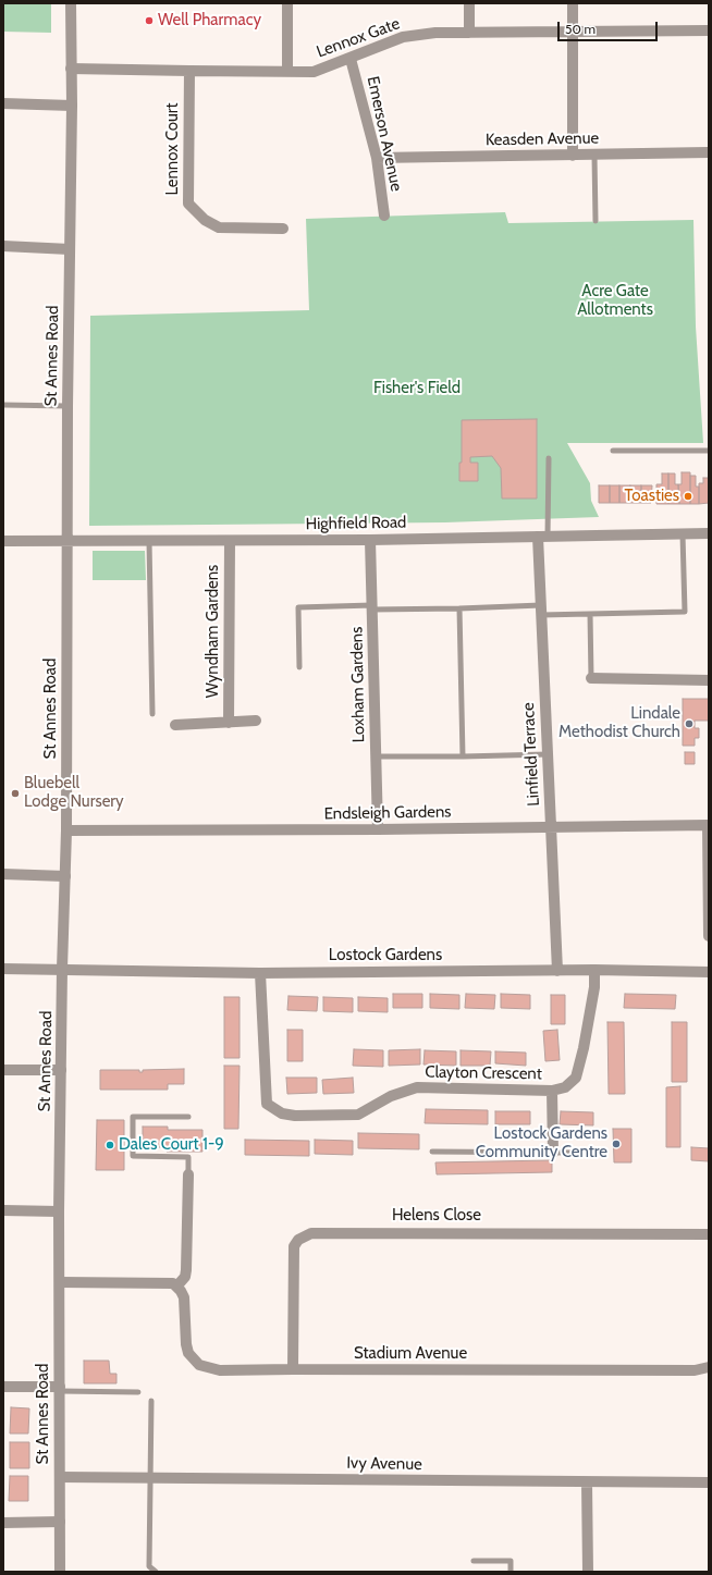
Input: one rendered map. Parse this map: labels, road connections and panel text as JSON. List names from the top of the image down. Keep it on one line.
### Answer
{"streets":{"street":["Lennox Gate","Emerson Avenue","Keasden Avenue","Lennox Court","St Annes Road","Highfield Road","Wyndham Gardens","Loxham Gardens","Linfield Terrace","Endsleigh Gardens","Lostock Gardens","Clayton Crescent","Helens Close","Stadium Avenue","Ivy Avenue"]},"crossings":[["Lennox Gate","Emerson Avenue"],["Lennox Gate","Lennox Court"],["Lennox Gate","St Annes Road"],["Emerson Avenue","Keasden Avenue"],["St Annes Road","Highfield Road"],["St Annes Road","Endsleigh Gardens"],["St Annes Road","Lostock Gardens"],["St Annes Road","Ivy Avenue"],["Highfield Road","Wyndham Gardens"],["Highfield Road","Loxham Gardens"],["Highfield Road","Linfield Terrace"],["Loxham Gardens","Endsleigh Gardens"],["Linfield Terrace","Endsleigh Gardens"],["Linfield Terrace","Lostock Gardens"],["Lostock Gardens","Clayton Crescent"],["Helens Close","Stadium Avenue"]],"parks":["Acre Gate Allotments","Fisher's Field"],"places":["Well Pharmacy","Toasties","Lindale Methodist Church","Bluebell Lodge Nursery","Lostock Gardens Community Centre","Dales Court 1-9"],"scale_bar":"50 m"}
